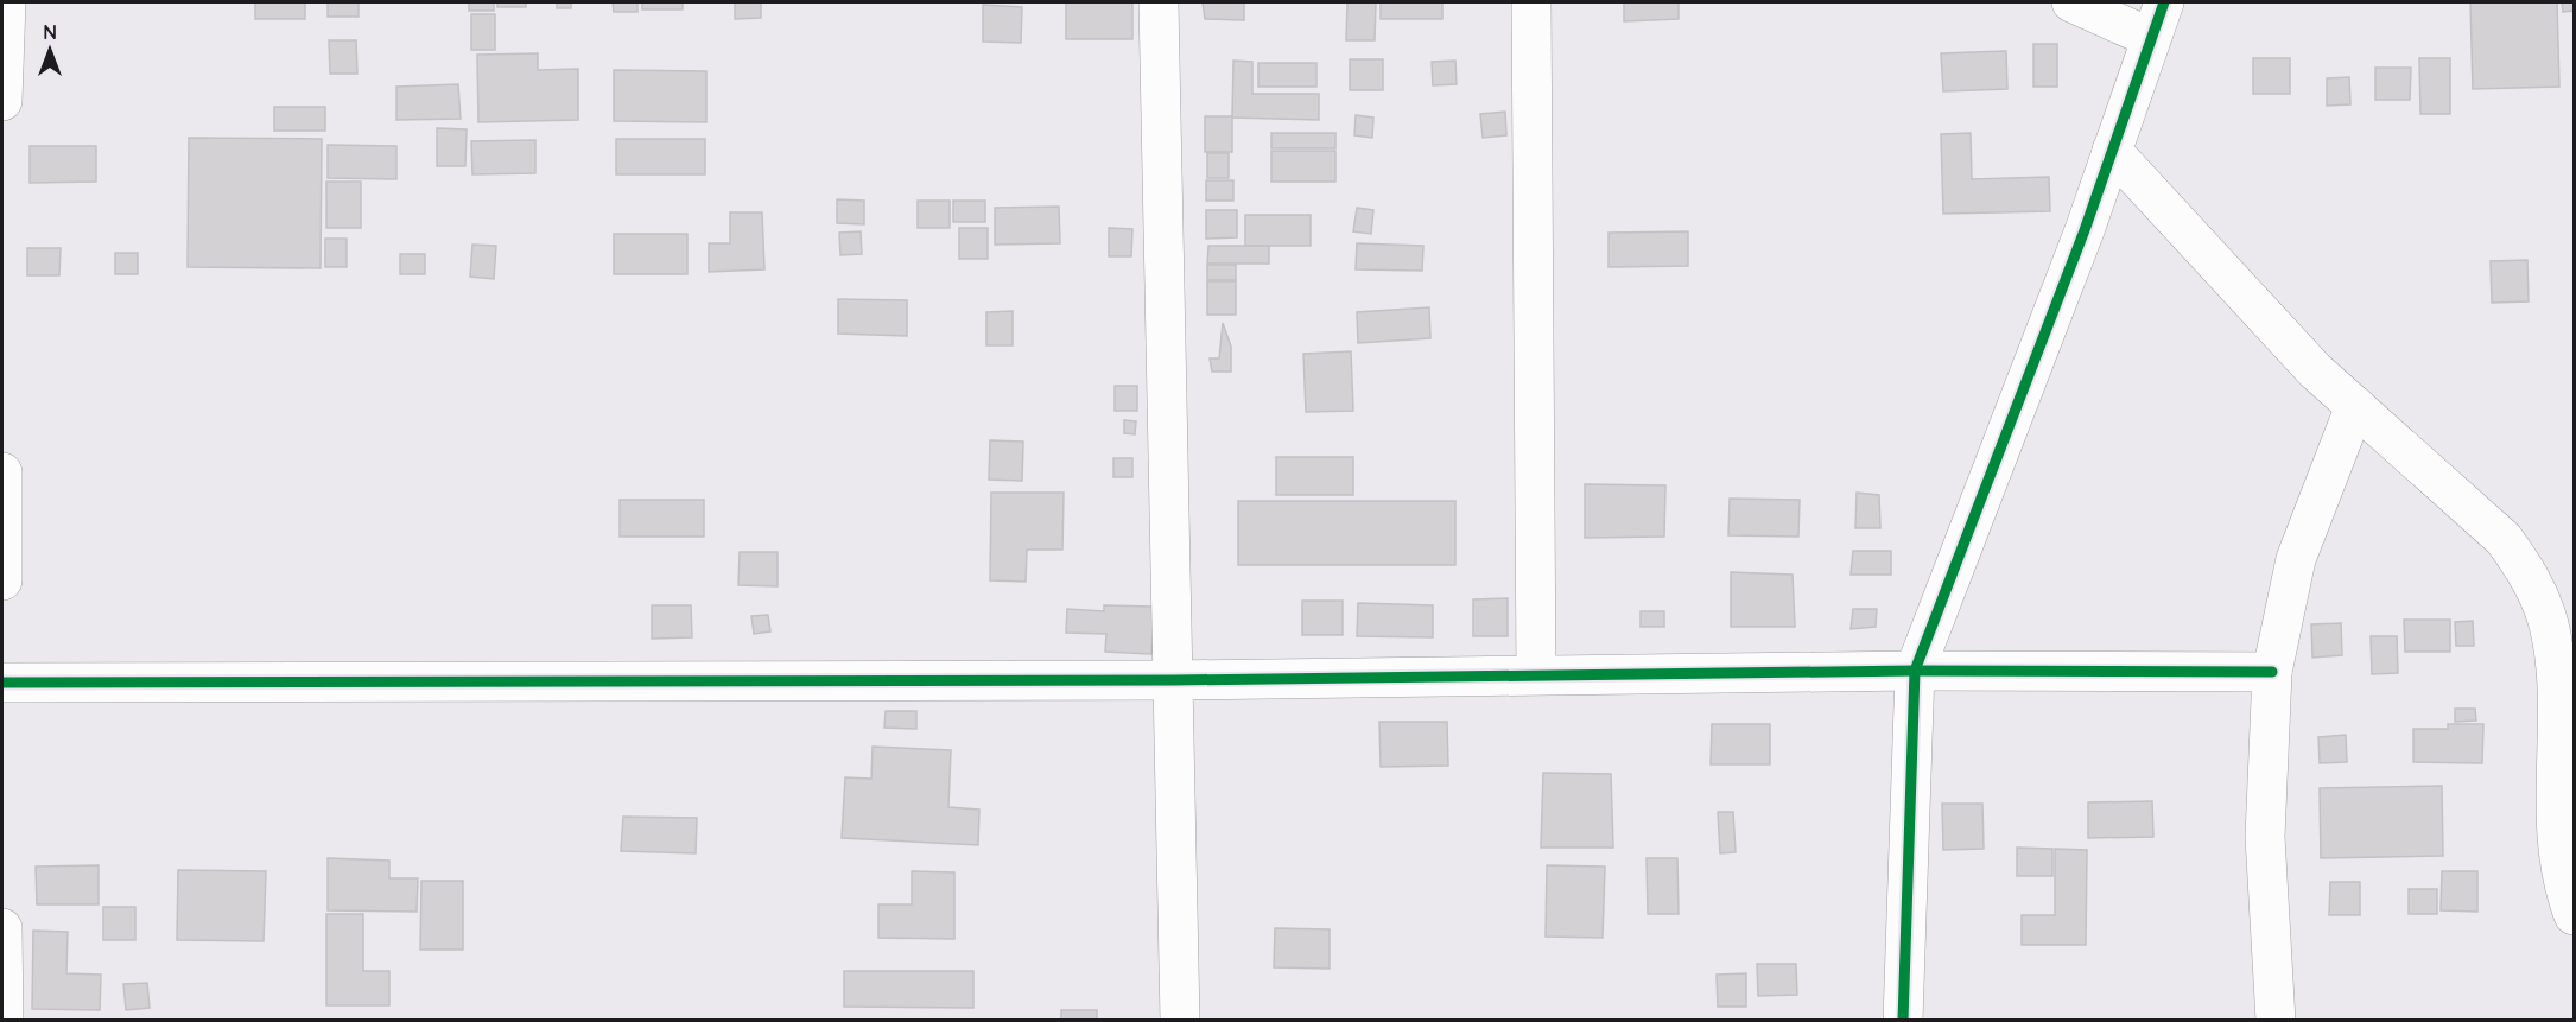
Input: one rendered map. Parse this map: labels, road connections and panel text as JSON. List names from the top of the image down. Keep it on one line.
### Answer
{"north":"top"}
